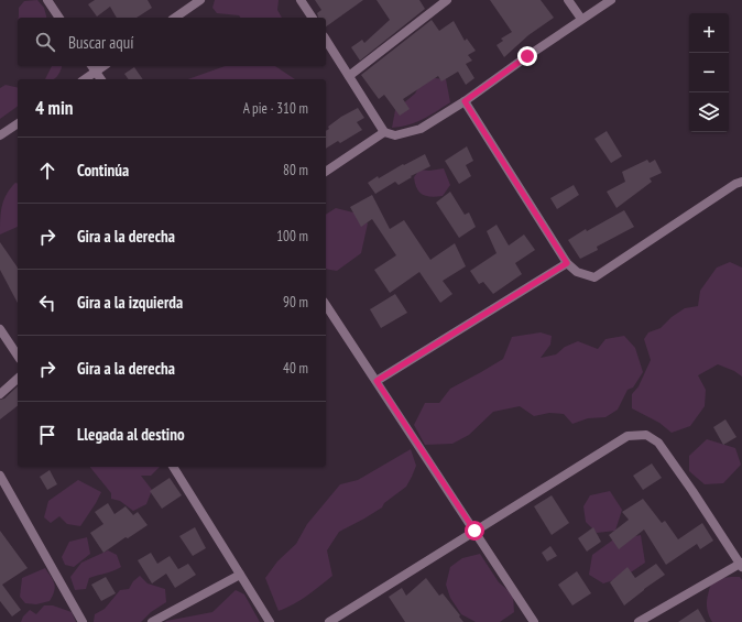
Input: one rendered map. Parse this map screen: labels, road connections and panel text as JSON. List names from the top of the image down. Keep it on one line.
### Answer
{"page":{"map_buttons":["+","−"],"search":"Buscar aquí","heading":["4 min","A pie · 310 m"],"list":[["Continúa","80 m"],["Gira a la derecha","100 m"],["Gira a la izquierda","90 m"],["Gira a la derecha","40 m"],"Llegada al destino"]}}
